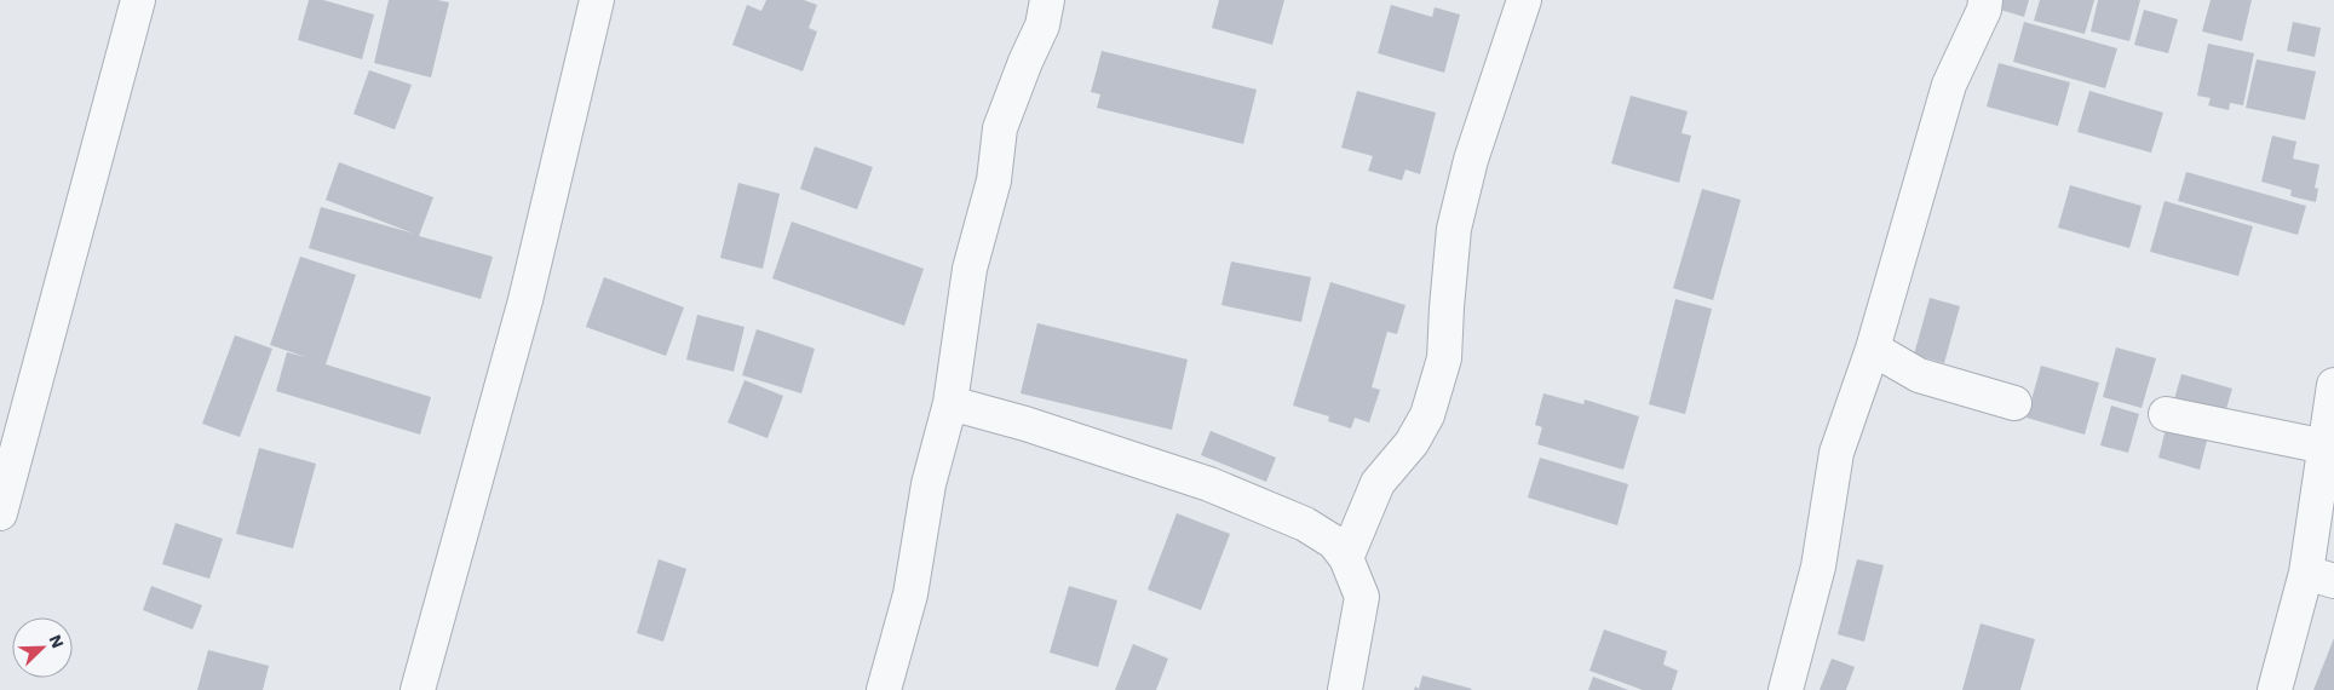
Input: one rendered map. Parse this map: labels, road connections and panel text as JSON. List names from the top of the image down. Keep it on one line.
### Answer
{"north":"top right"}
